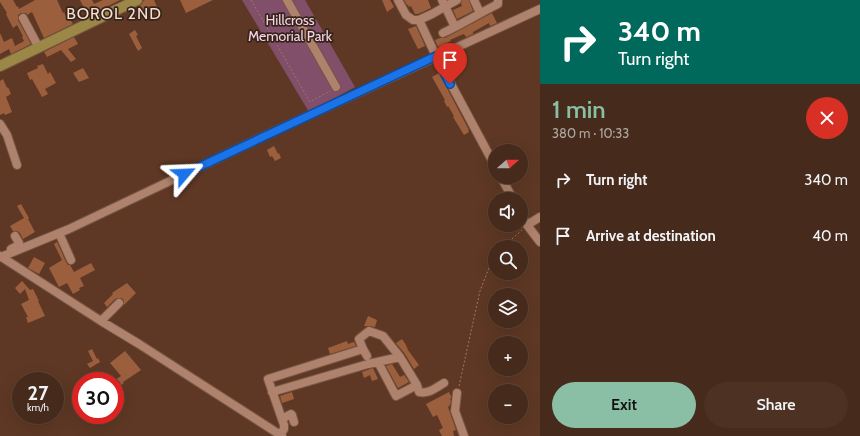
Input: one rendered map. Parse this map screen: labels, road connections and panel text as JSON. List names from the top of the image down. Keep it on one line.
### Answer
{"districts":["BOROL 2ND"],"parks":["Hillcross Memorial Park"],"north":"right","page":{"turn":["340 m","Turn right"],"heading":["1 min","380 m · 10:33"],"map_buttons":["+","−"],"list":[{"name":"Turn right","value":"340 m"},{"name":"Arrive at destination","value":"40 m"}],"speed":"27 km/h","limit":"30","buttons":["Exit","Share"]}}
